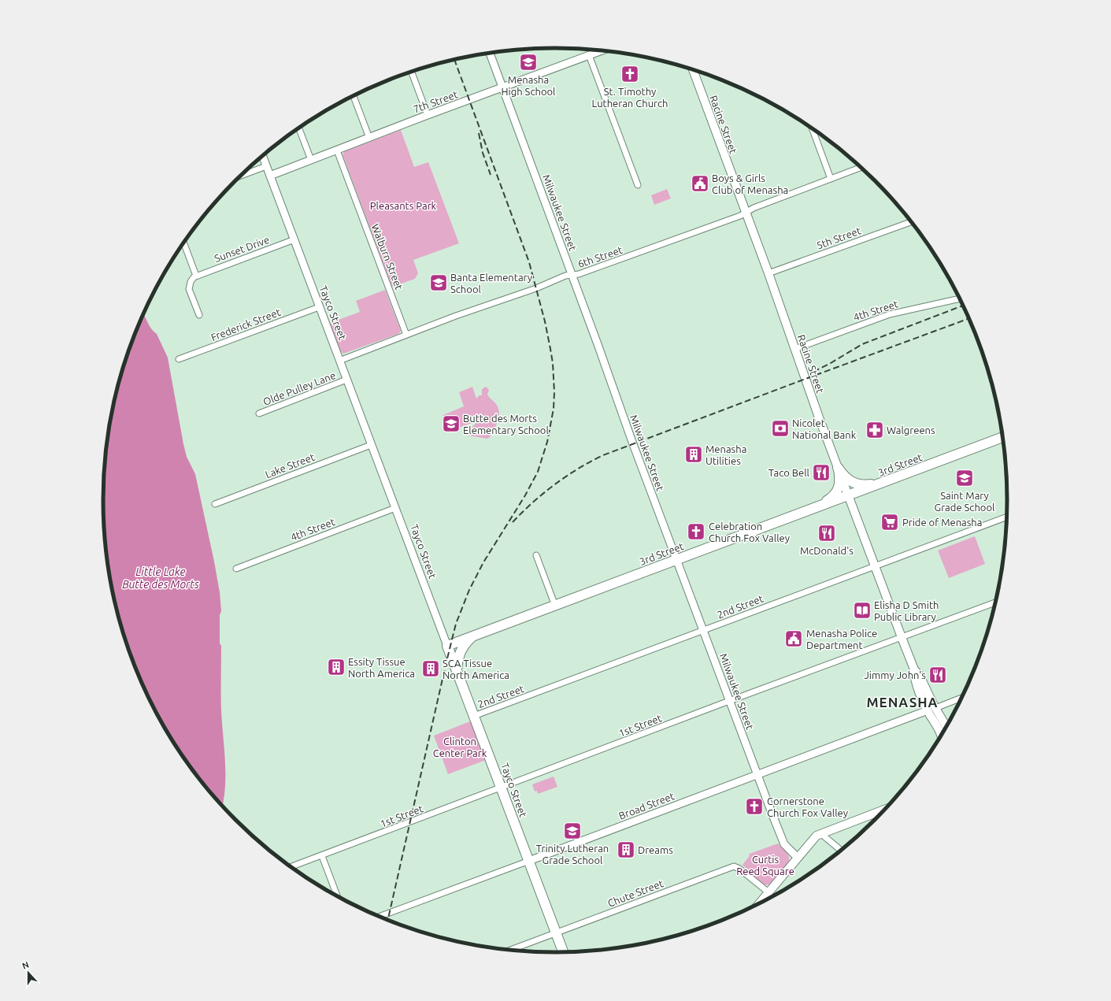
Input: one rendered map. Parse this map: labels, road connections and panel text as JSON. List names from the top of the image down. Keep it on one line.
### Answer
{"streets":{"main road":["Racine Street","Tayco Street","3rd Street"],"street":["7th Street","Milwaukee Street","5th Street","Sunset Drive","Walburn Street","6th Street","4th Street","Frederick Street","Olde Pulley Lane","Lake Street","2nd Street","1st Street","Broad Street","Chute Street"]},"crossings":[["7th Street","Milwaukee Street"],["7th Street","Walburn Street"],["7th Street","Tayco Street"],["Racine Street","5th Street"],["Racine Street","6th Street"],["Racine Street","4th Street"],["Racine Street","3rd Street"],["Racine Street","2nd Street"],["Racine Street","1st Street"],["Racine Street","Broad Street"],["Milwaukee Street","6th Street"],["Milwaukee Street","3rd Street"],["Milwaukee Street","2nd Street"],["Milwaukee Street","1st Street"],["Milwaukee Street","Broad Street"],["Sunset Drive","Tayco Street"],["Walburn Street","6th Street"],["6th Street","Tayco Street"],["4th Street","Tayco Street"],["Tayco Street","Frederick Street"],["Tayco Street","Olde Pulley Lane"],["Tayco Street","3rd Street"],["Tayco Street","Lake Street"],["Tayco Street","2nd Street"],["Tayco Street","1st Street"],["Tayco Street","Broad Street"],["Tayco Street","Chute Street"]],"districts":["MENASHA"],"water":["Little Lake Butte des Morts"],"parks":["Pleasants Park","Clinton Center Park","Curtis Reed Square"],"places":{"school or university":["Menasha High School","Banta Elementary School","Butte des Morts Elementary School","Saint Mary Grade School","Trinity Lutheran Grade School"],"church":["St. Timothy Lutheran Church","Celebration Church Fox Valley","Cornerstone Church Fox Valley"],"public building":["Boys & Girls Club of Menasha","Menasha Police Department"],"bank":["Nicolet National Bank"],"pharmacy":["Walgreens"],"building":["Menasha Utilities","Essity Tissue North America","SCA Tissue North America","Dreams"],"restaurant":["Taco Bell","McDonald's","Jimmy John's"],"supermarket":["Pride of Menasha"],"library":["Elisha D Smith Public Library"]},"north":"top"}
